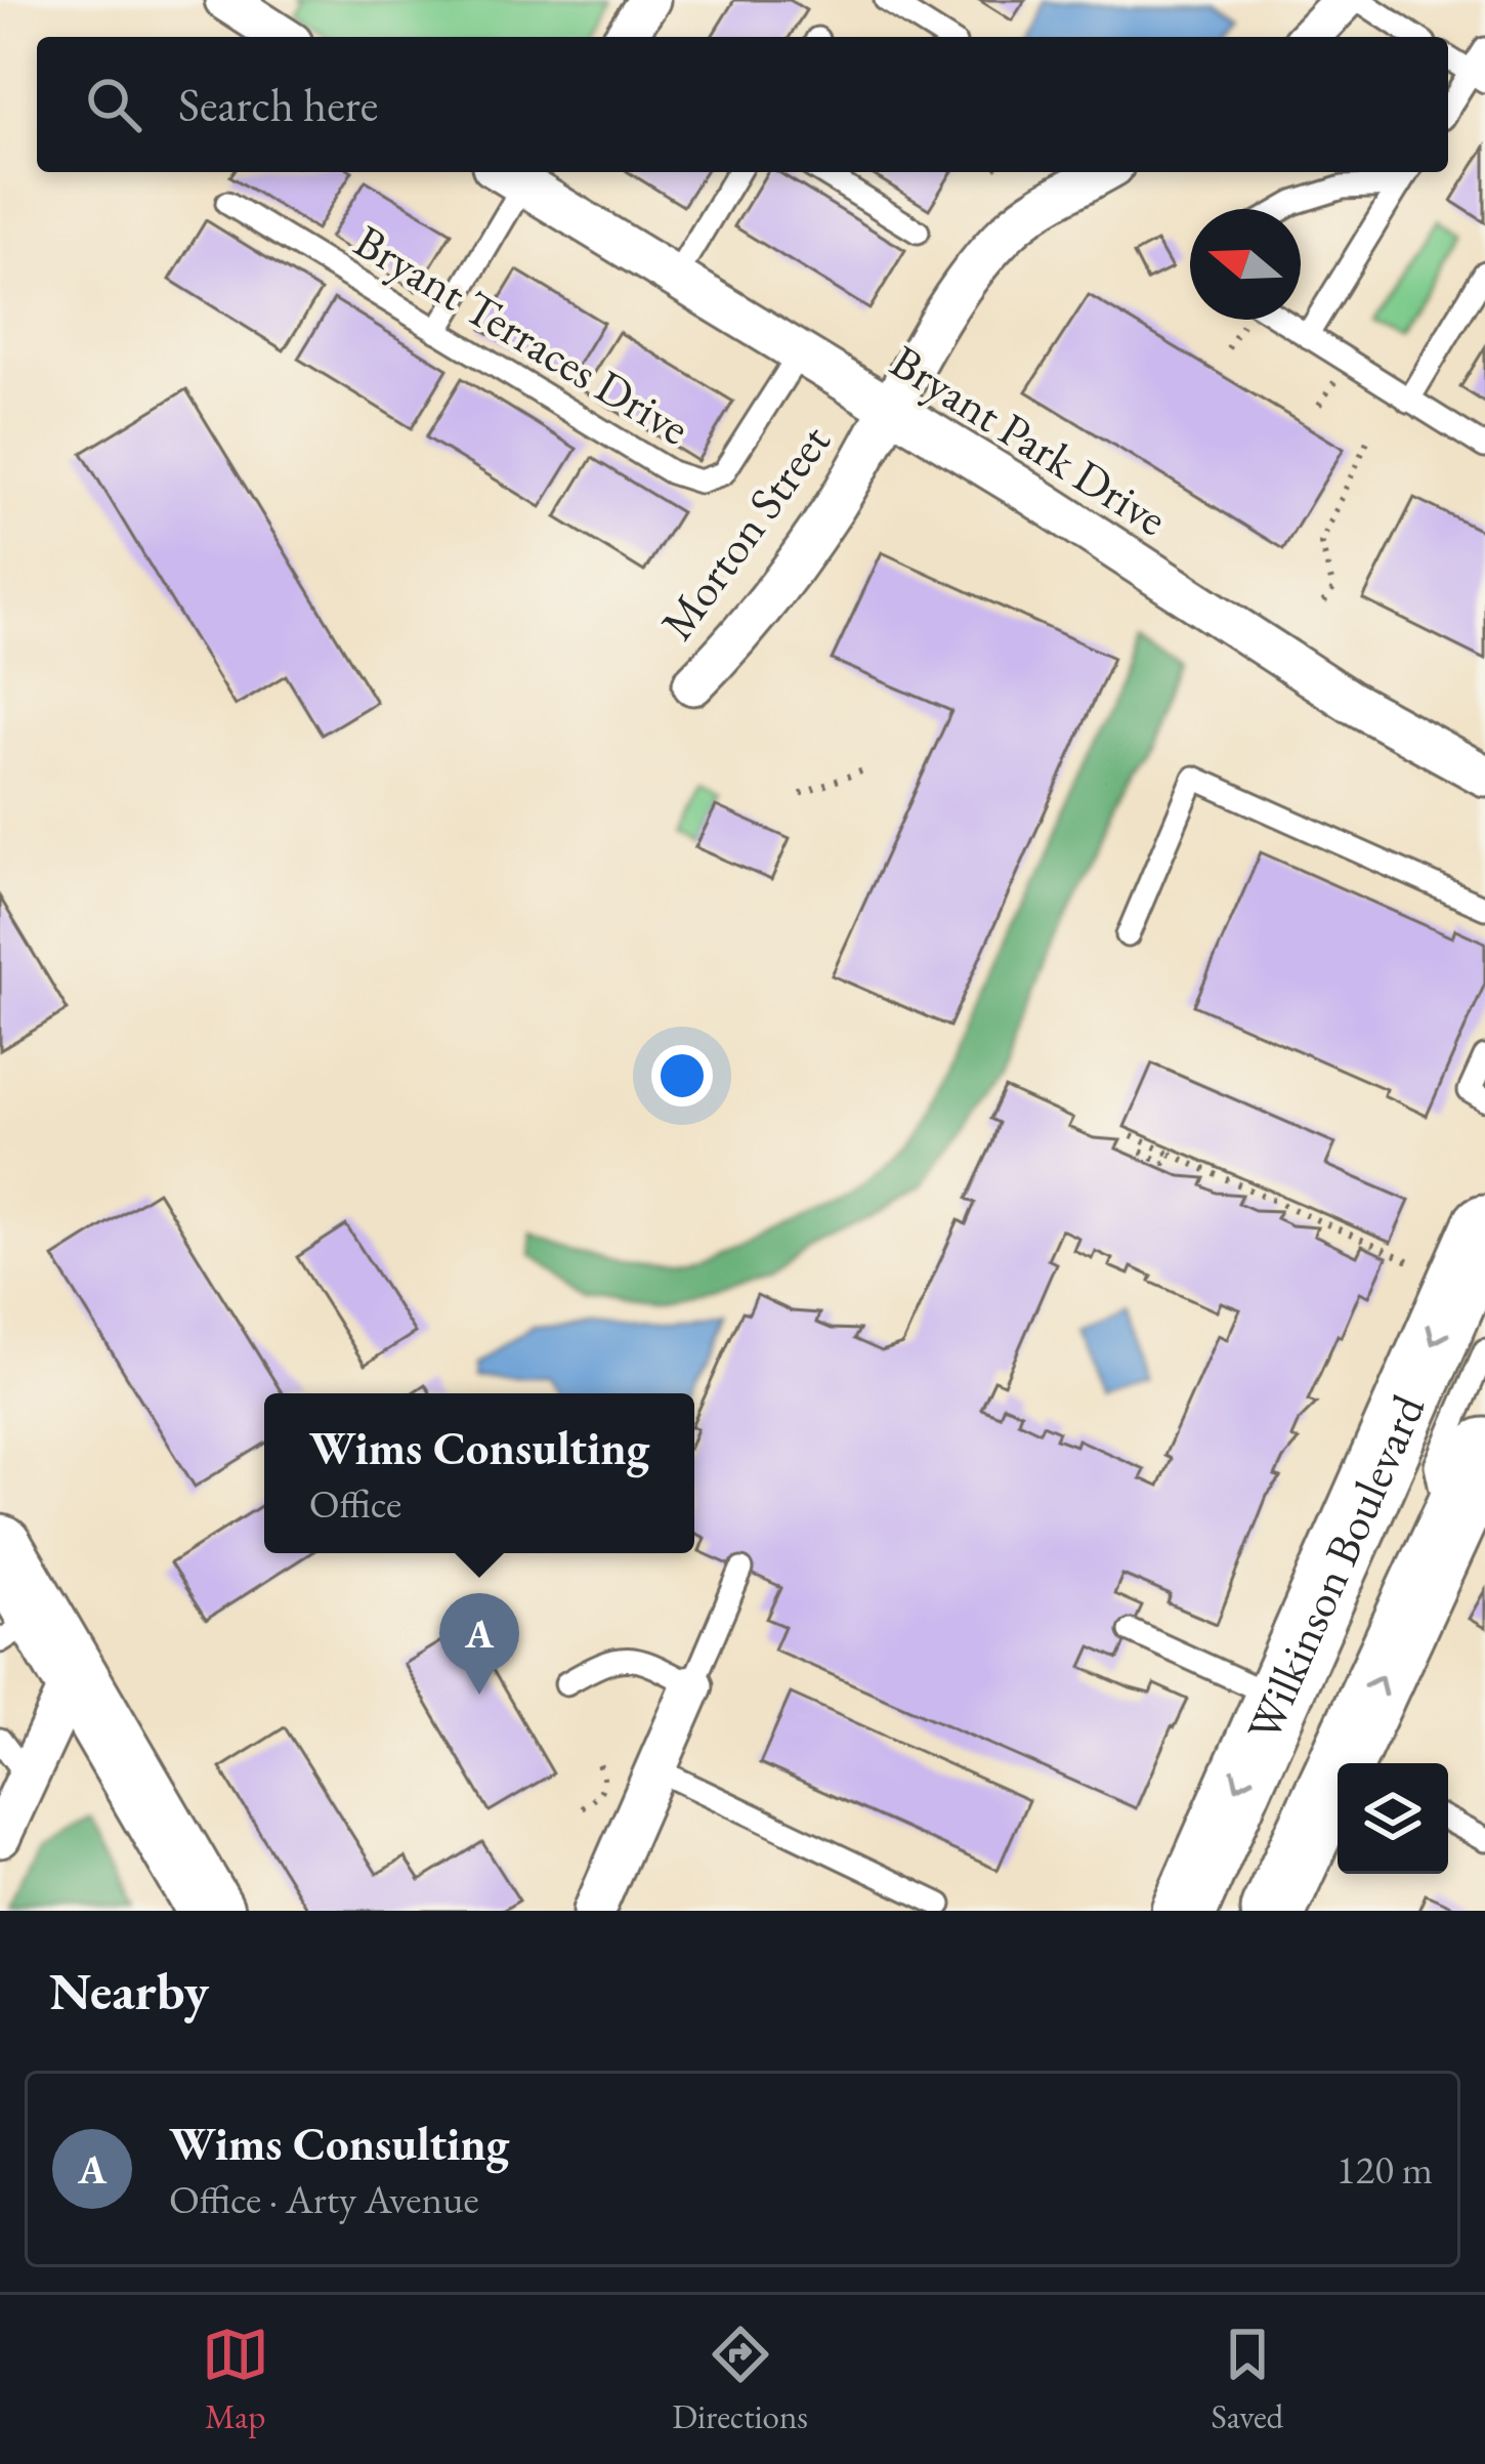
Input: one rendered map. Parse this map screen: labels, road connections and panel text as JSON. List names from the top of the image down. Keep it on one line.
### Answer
{"streets":{"main road":["Wilkinson Boulevard"],"street":["Bryant Park Drive","Morton Street"],"lane":["Bryant Terraces Drive"]},"crossings":[["Bryant Terraces Drive","Bryant Park Drive"],["Bryant Park Drive","Morton Street"]],"north":"left","page":{"search":"Search here","popup":["Wims Consulting","Office"],"pins":"A","heading":"Nearby","list":[{"mark":"A","name":"Wims Consulting","note":"Office · Arty Avenue","value":"120 m"}],"nav":["Map","Directions","Saved"]}}
